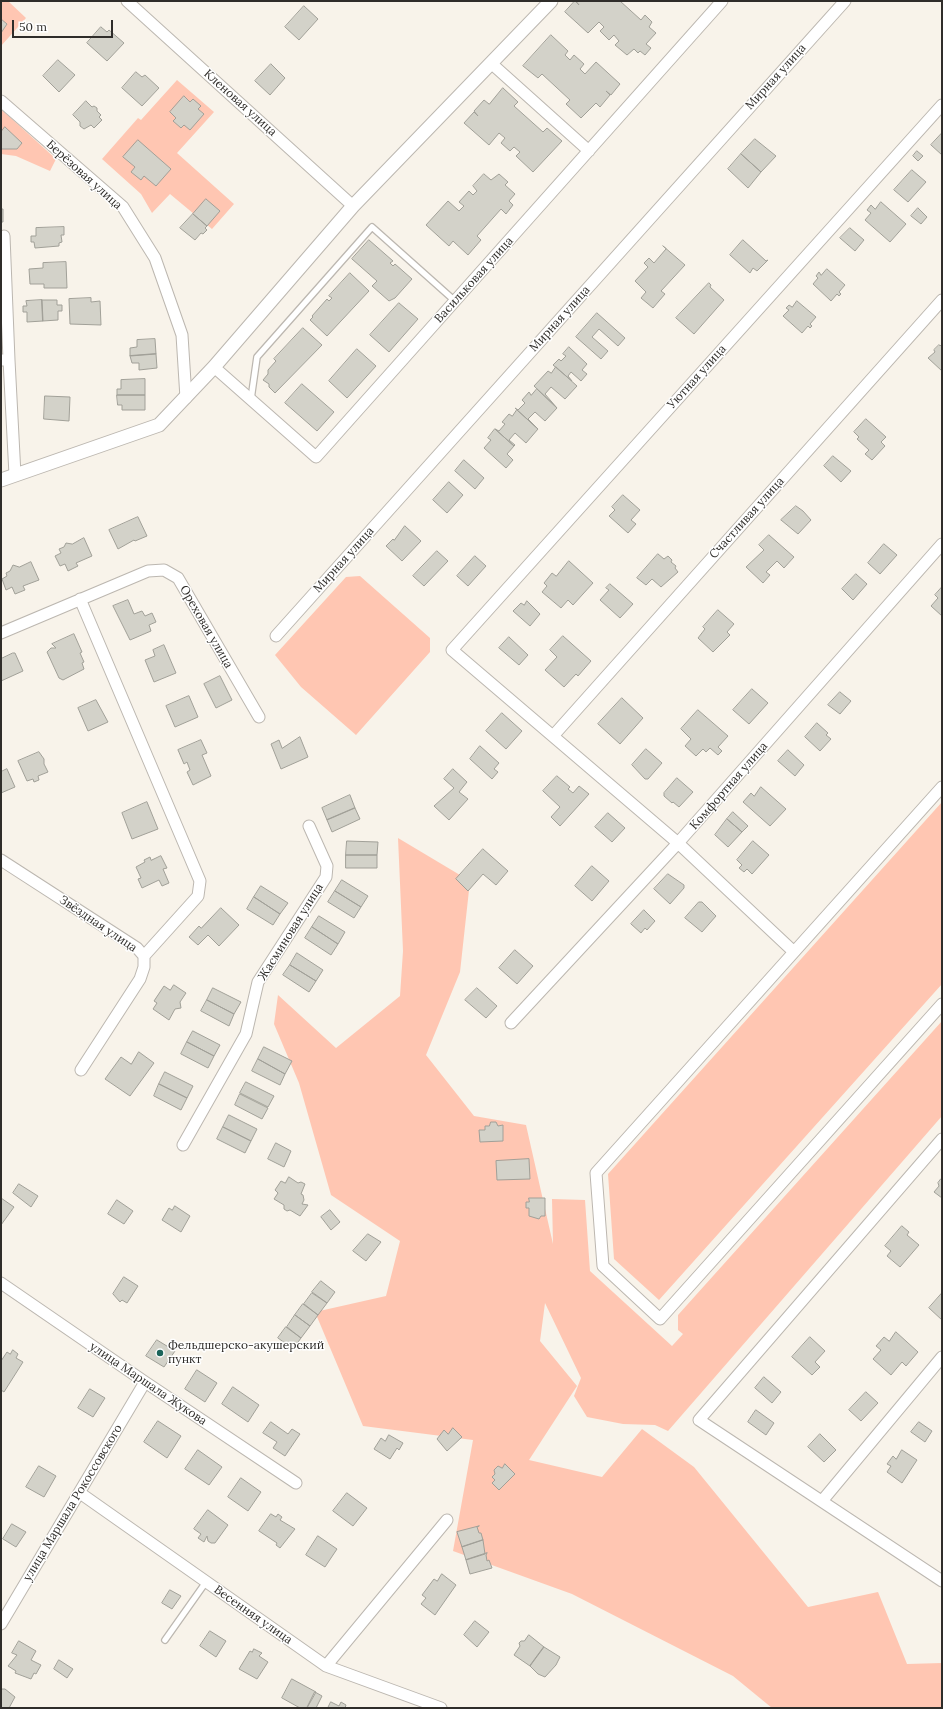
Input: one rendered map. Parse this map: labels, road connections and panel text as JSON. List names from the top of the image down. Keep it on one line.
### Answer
{"streets":{"street":["Мирная улица","Кленовая улица","Берёзовая улица","Васильковая улица","Уютная улица","Счастливая улица","Ореховая улица","Комфортная улица","Звёздная улица","Жасминовая улица","улица Маршала Жукова","улица Маршала Рокоссовского","Весенняя улица"]},"crossings":[["Уютная улица","Счастливая улица"],["улица Маршала Жукова","улица Маршала Рокоссовского"],["улица Маршала Рокоссовского","Весенняя улица"]],"places":["Фельдшерско-акушерский пункт"],"scale_bar":"50 m"}
